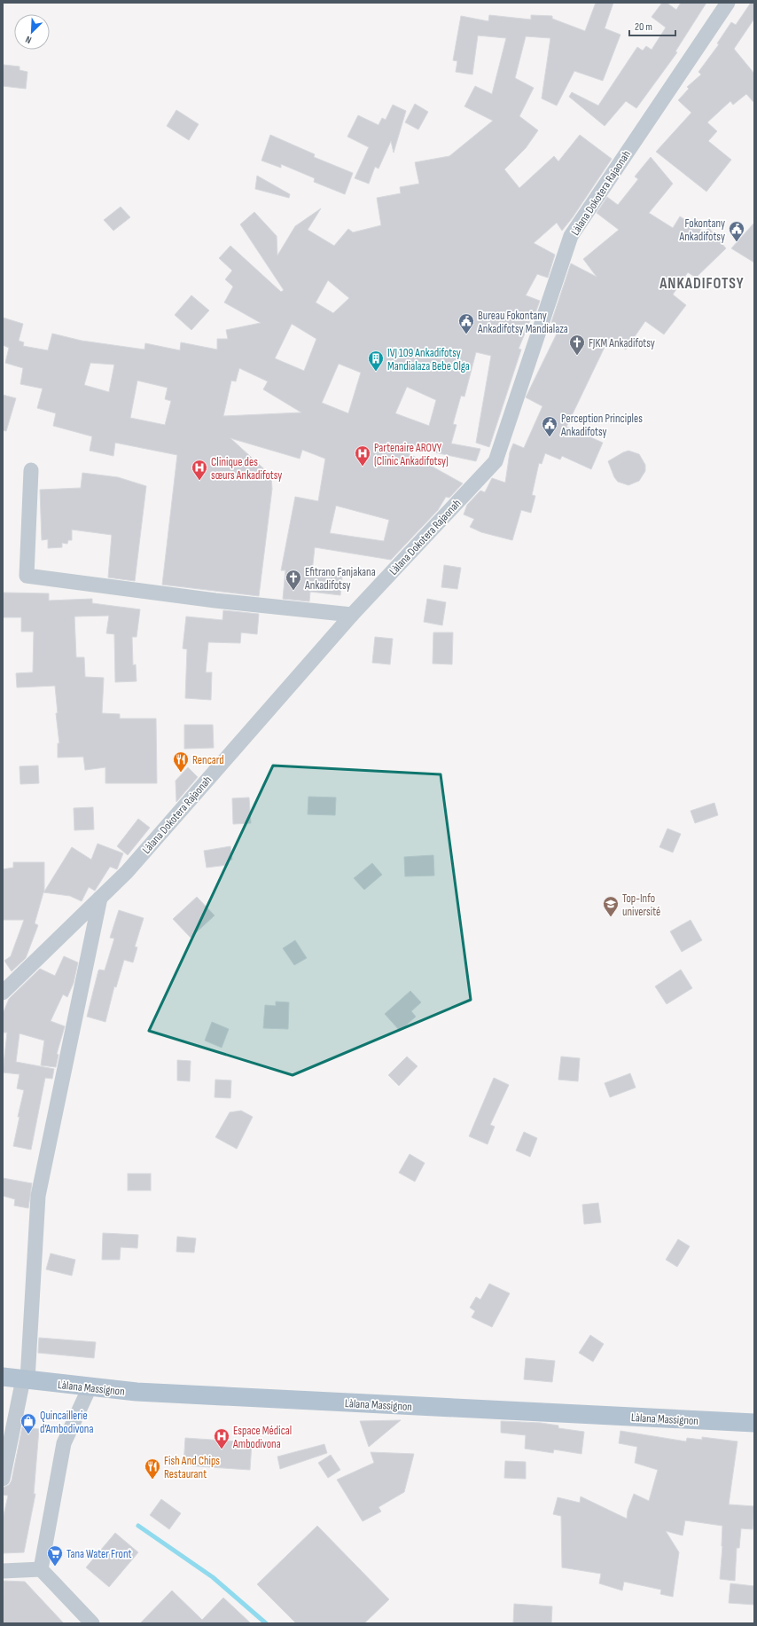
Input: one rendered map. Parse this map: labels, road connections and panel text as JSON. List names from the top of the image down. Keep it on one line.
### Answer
{"streets":{"main road":["Làlana Massignon"],"street":["Làlana Dokotera Rajaonah"]},"districts":["ANKADIFOTSY"],"places":{"public building":["Fokontany Ankadifotsy","Bureau Fokontany Ankadifotsy Mandialaza","Perception Principles Ankadifotsy"],"church":["FJKM Ankadifotsy","Efitrano Fanjakana Ankadifotsy"],"building":["IVJ 109 Ankadifotsy Mandialaza Bebe Olga"],"hospital":["Partenaire AROVY (Clinic Ankadifotsy)","Clinique des sœurs Ankadifotsy","Espace Médical Ambodivona"],"restaurant":["Rencard","Fish And Chips Restaurant"],"school or university":["Top-Info université"],"shop":["Quincaillerie d’Ambodivona"],"supermarket":["Tana Water Front"]},"scale_bar":"20 m","north":"bottom left"}
